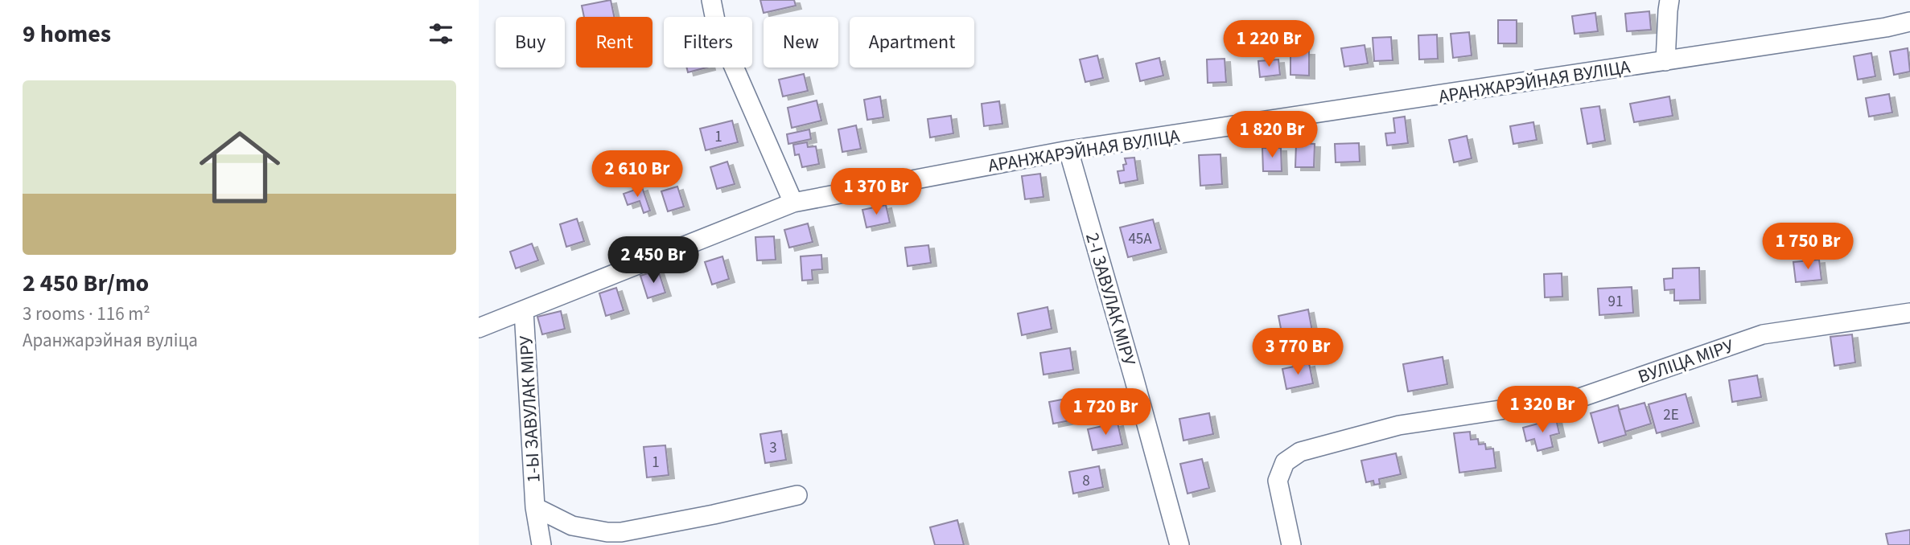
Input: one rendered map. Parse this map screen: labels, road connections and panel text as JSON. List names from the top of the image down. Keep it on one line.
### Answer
{"streets":{"street":["АРАНЖАРЭЙНАЯ ВУЛІЦА","2-І ЗАВУЛАК МІРУ","ВУЛІЦА МІРУ","1-Ы ЗАВУЛАК МІРУ"]},"crossings":[["АРАНЖАРЭЙНАЯ ВУЛІЦА","2-І ЗАВУЛАК МІРУ"],["АРАНЖАРЭЙНАЯ ВУЛІЦА","1-Ы ЗАВУЛАК МІРУ"]],"house_numbers":["1","45А","91","2Е","3","1","8"],"page":{"heading":"9 homes","chip":["Buy","Rent","Filters","New","Apartment"],"price":["1 220 Br","1 820 Br","2 610 Br","1 370 Br","1 750 Br","2 450 Br","3 770 Br","1 320 Br","1 720 Br"],"list":[{"name":"2 450 Br/mo","note":"3 rooms · 116 m² · Аранжарэйная вуліца"}]}}
